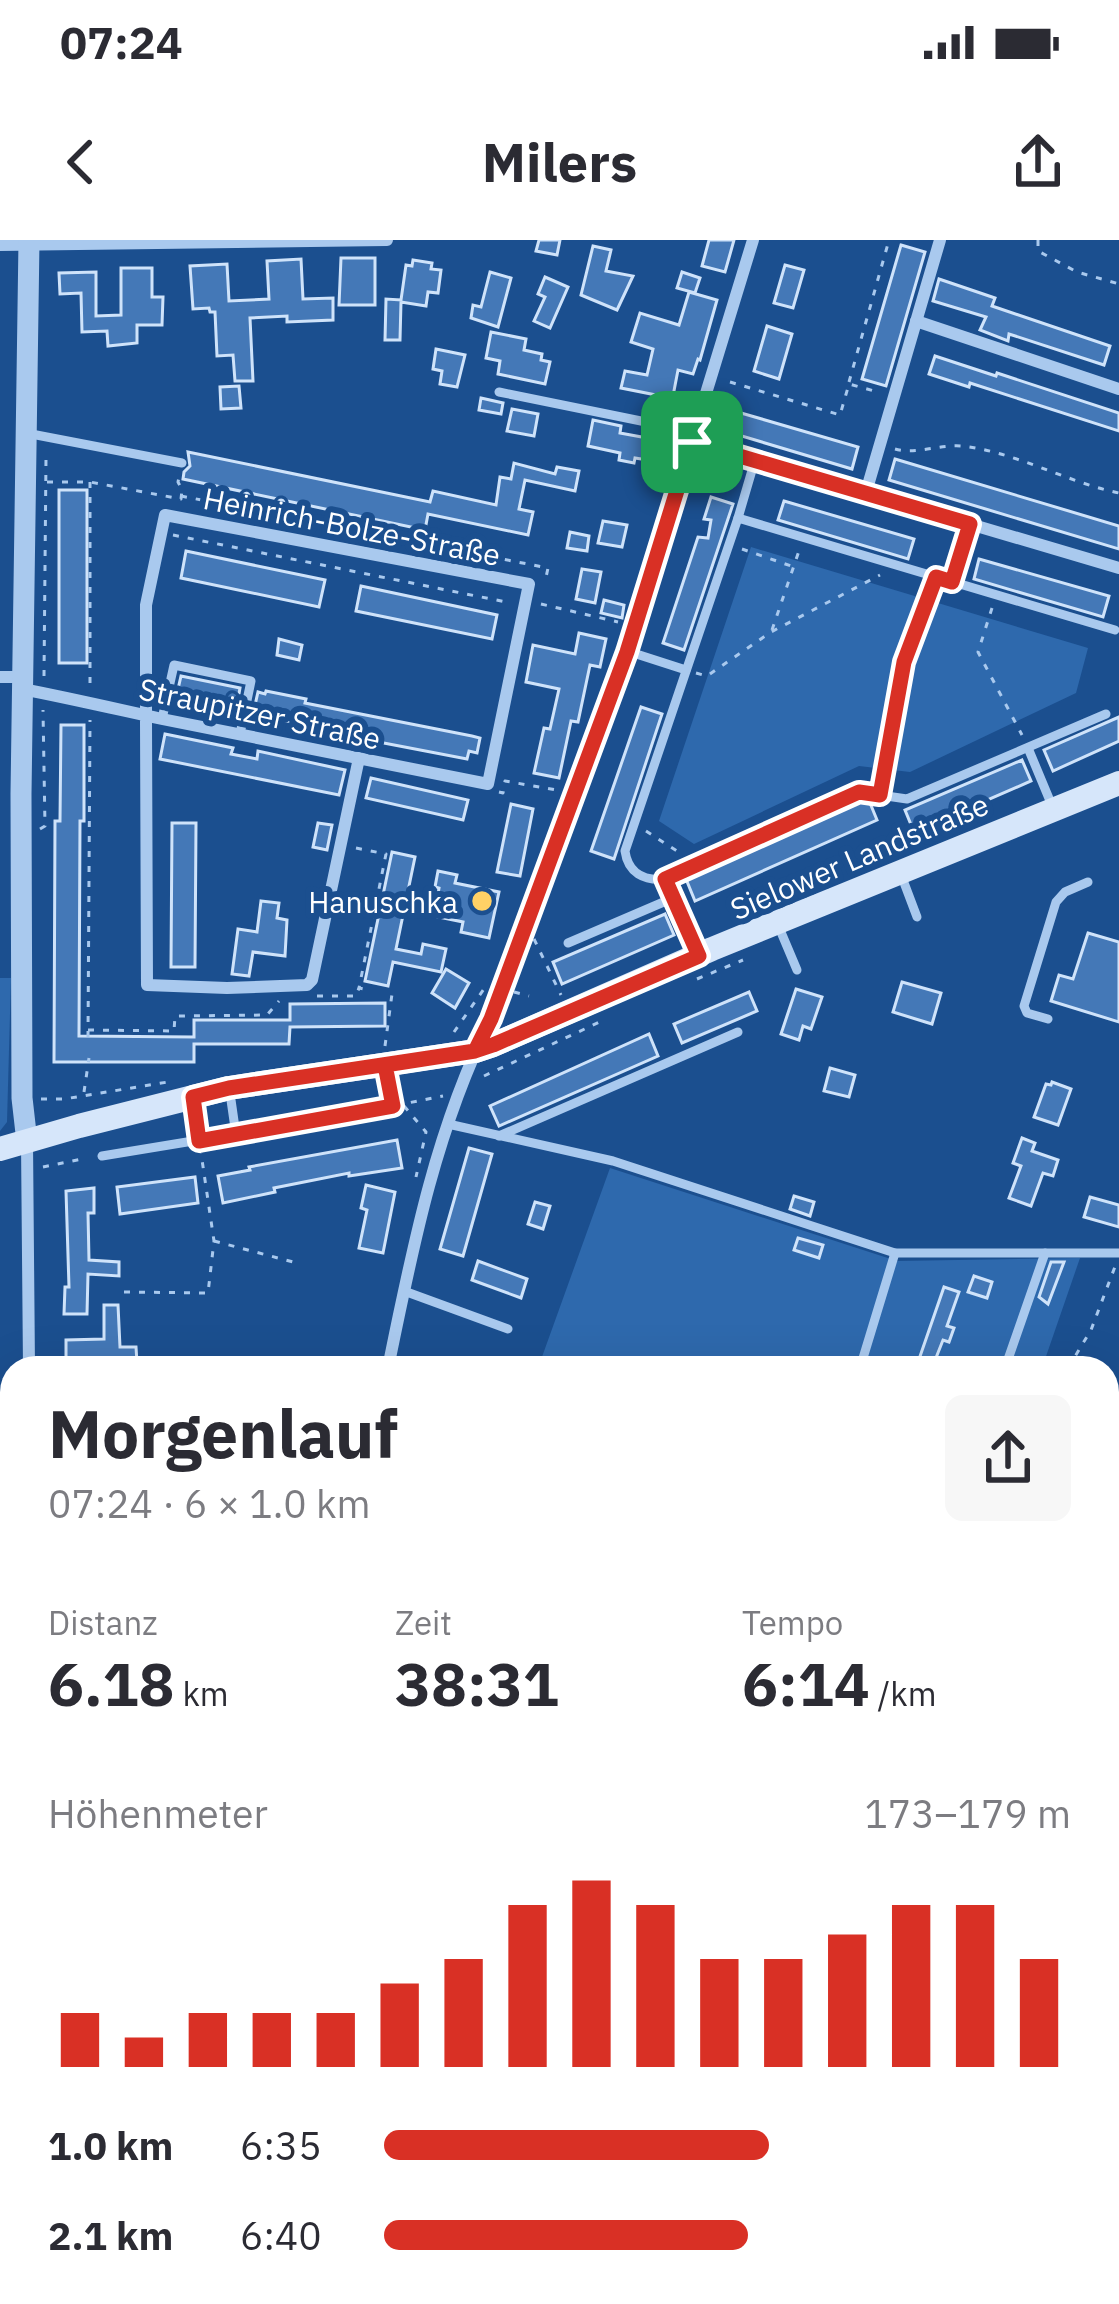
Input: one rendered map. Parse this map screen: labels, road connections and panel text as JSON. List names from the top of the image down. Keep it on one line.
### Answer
{"streets":{"main road":["Sielower Landstraße"],"street":["Heinrich-Bolze-Straße","Straupitzer Straße"]},"crossings":[["Heinrich-Bolze-Straße","Straupitzer Straße"]],"places":["Hanuschka"],"page":{"status":"07:24","header":"Milers","heading":["Morgenlauf","07:24 · 6 × 1.0 km"],"stats":[["Distanz","6.18 km"],["Zeit","38:31"],["Tempo","6:14 /km"]],"chart":["Höhenmeter","173–179 m"],"list":[{"name":"1.0 km","note":"6:35"},{"name":"2.1 km","note":"6:40"}]}}
